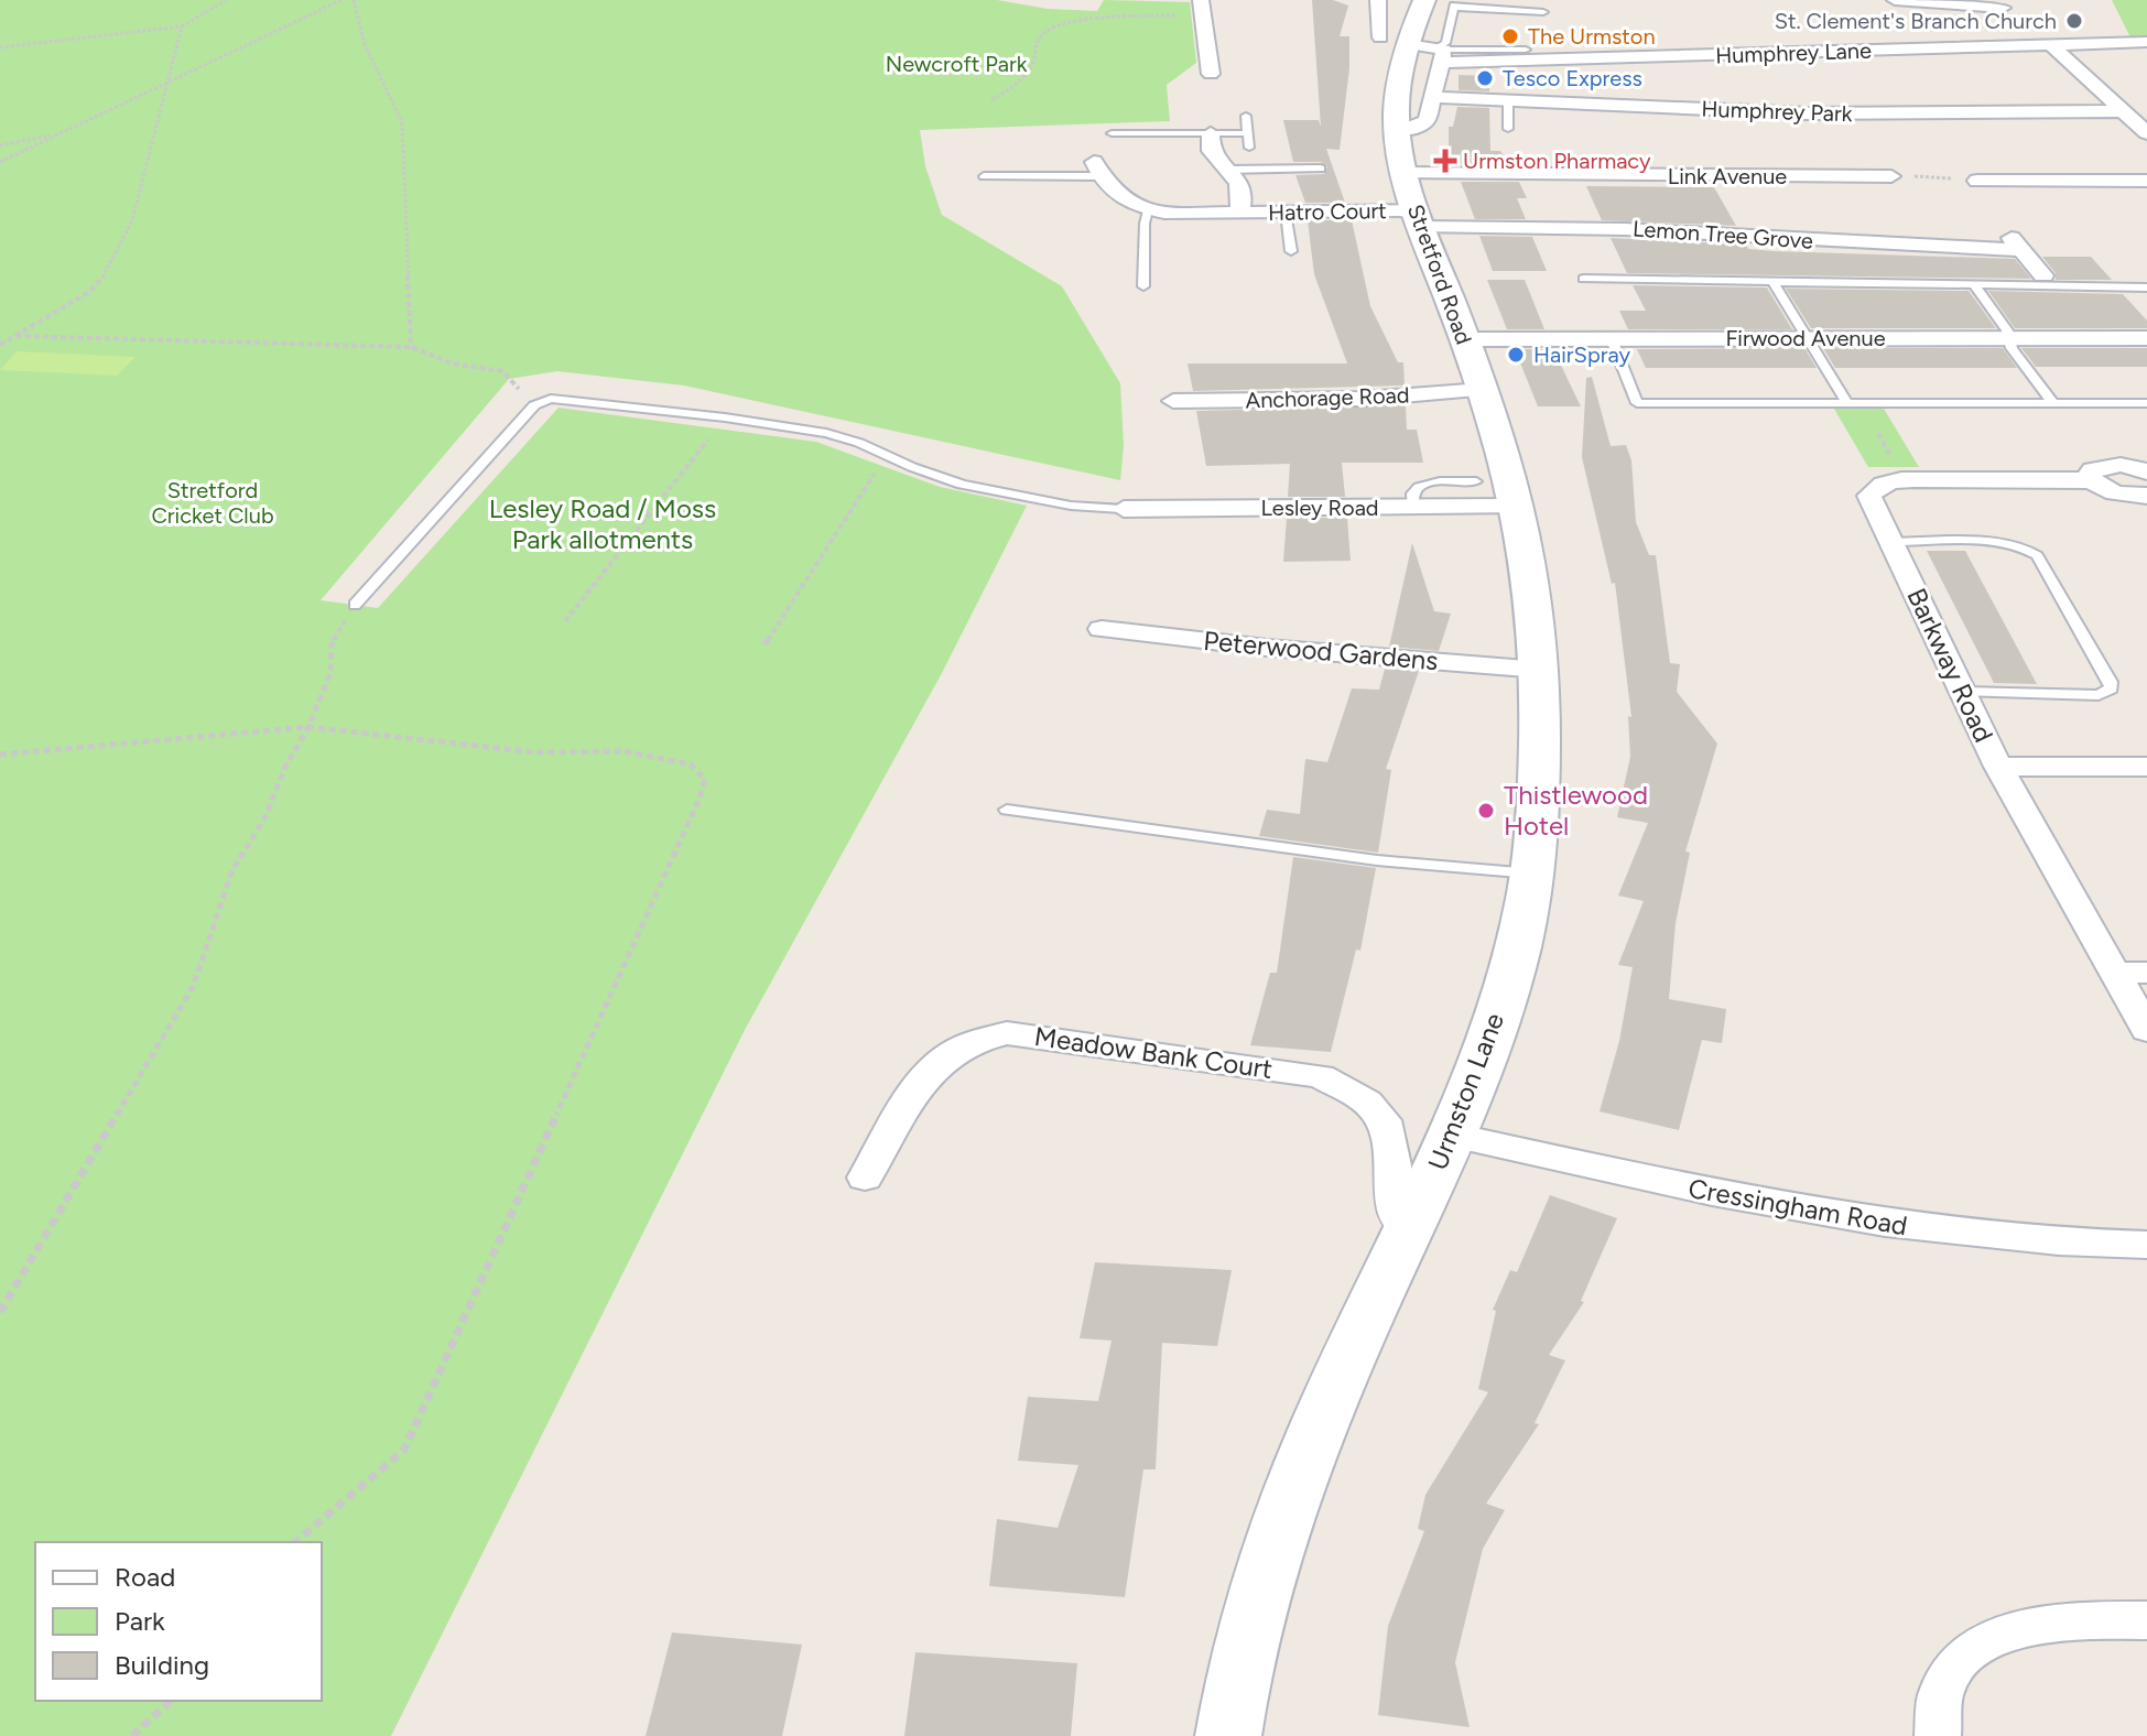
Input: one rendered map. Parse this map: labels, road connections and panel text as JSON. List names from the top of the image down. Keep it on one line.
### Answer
{"streets":{"main road":["Stretford Road","Urmston Lane"],"street":["Humphrey Lane","Humphrey Park","Link Avenue","Hatro Court","Lemon Tree Grove","Firwood Avenue","Anchorage Road","Lesley Road","Peterwood Gardens","Barkway Road","Meadow Bank Court","Cressingham Road"]},"crossings":[["Link Avenue","Stretford Road"],["Hatro Court","Lemon Tree Grove"],["Hatro Court","Stretford Road"],["Lemon Tree Grove","Stretford Road"],["Stretford Road","Firwood Avenue"],["Stretford Road","Anchorage Road"],["Stretford Road","Urmston Lane"],["Anchorage Road","Urmston Lane"],["Lesley Road","Urmston Lane"],["Peterwood Gardens","Urmston Lane"],["Meadow Bank Court","Urmston Lane"],["Urmston Lane","Cressingham Road"]],"parks":["Newcroft Park","Stretford Cricket Club","Lesley Road / Moss Park allotments"],"places":{"other":["St. Clement's Branch Church","The Urmston","Tesco Express","HairSpray","Thistlewood Hotel"],"health":["Urmston Pharmacy"]},"legend":["Road","Park","Building"]}
